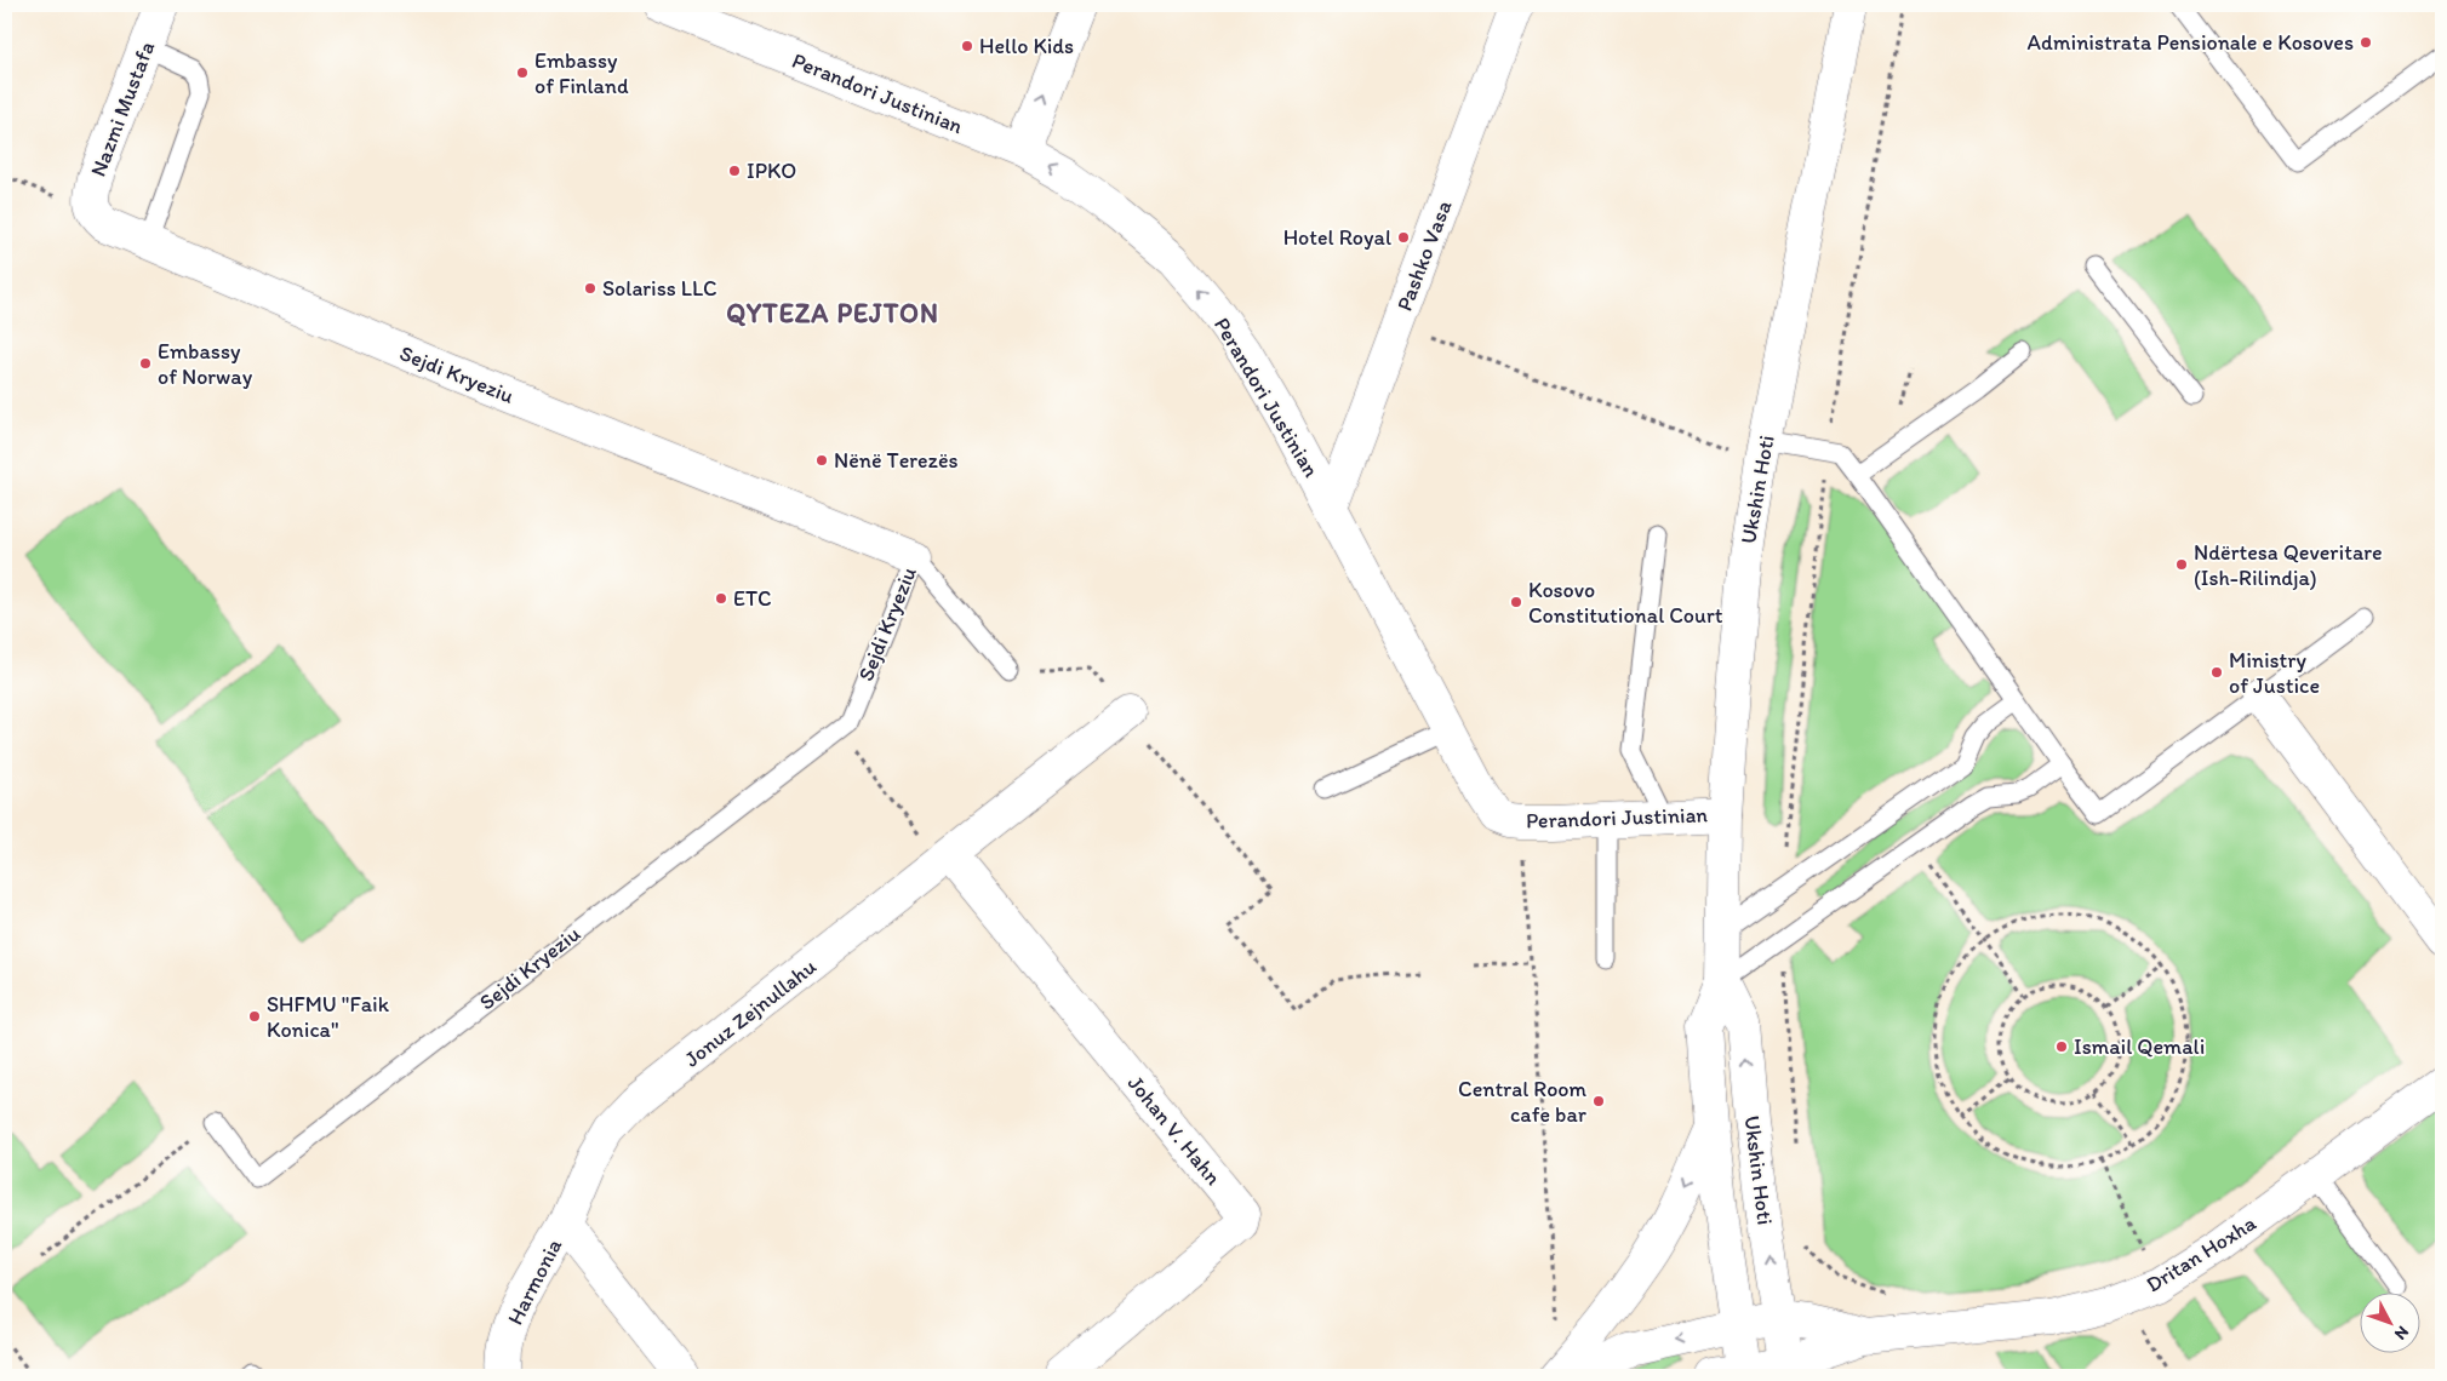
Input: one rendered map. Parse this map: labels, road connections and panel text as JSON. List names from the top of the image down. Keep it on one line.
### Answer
{"streets":{"street":["Perandori Justinian","Nazmi Mustafa","Pashko Vasa","Sejdi Kryeziu","Ukshin Hoti","Jonuz Zejnullahu","Johan V. Hahn","Dritan Hoxha","Harmonia"]},"crossings":[["Perandori Justinian","Pashko Vasa"],["Perandori Justinian","Ukshin Hoti"],["Nazmi Mustafa","Sejdi Kryeziu"],["Ukshin Hoti","Dritan Hoxha"],["Jonuz Zejnullahu","Johan V. Hahn"],["Jonuz Zejnullahu","Harmonia"]],"districts":["QYTEZA PEJTON"],"places":["Administrata Pensionale e Kosoves","Hello Kids","Embassy of Finland","IPKO","Hotel Royal","Solariss LLC","Embassy of Norway","Nënë Terezës","Ndërtesa Qeveritare (Ish-Rilindja)","ETC","Kosovo Constitutional Court","Ministry of Justice","SHFMU \"Faik Konica\"","Ismail Qemali","Central Room cafe bar"],"north":"bottom right"}
